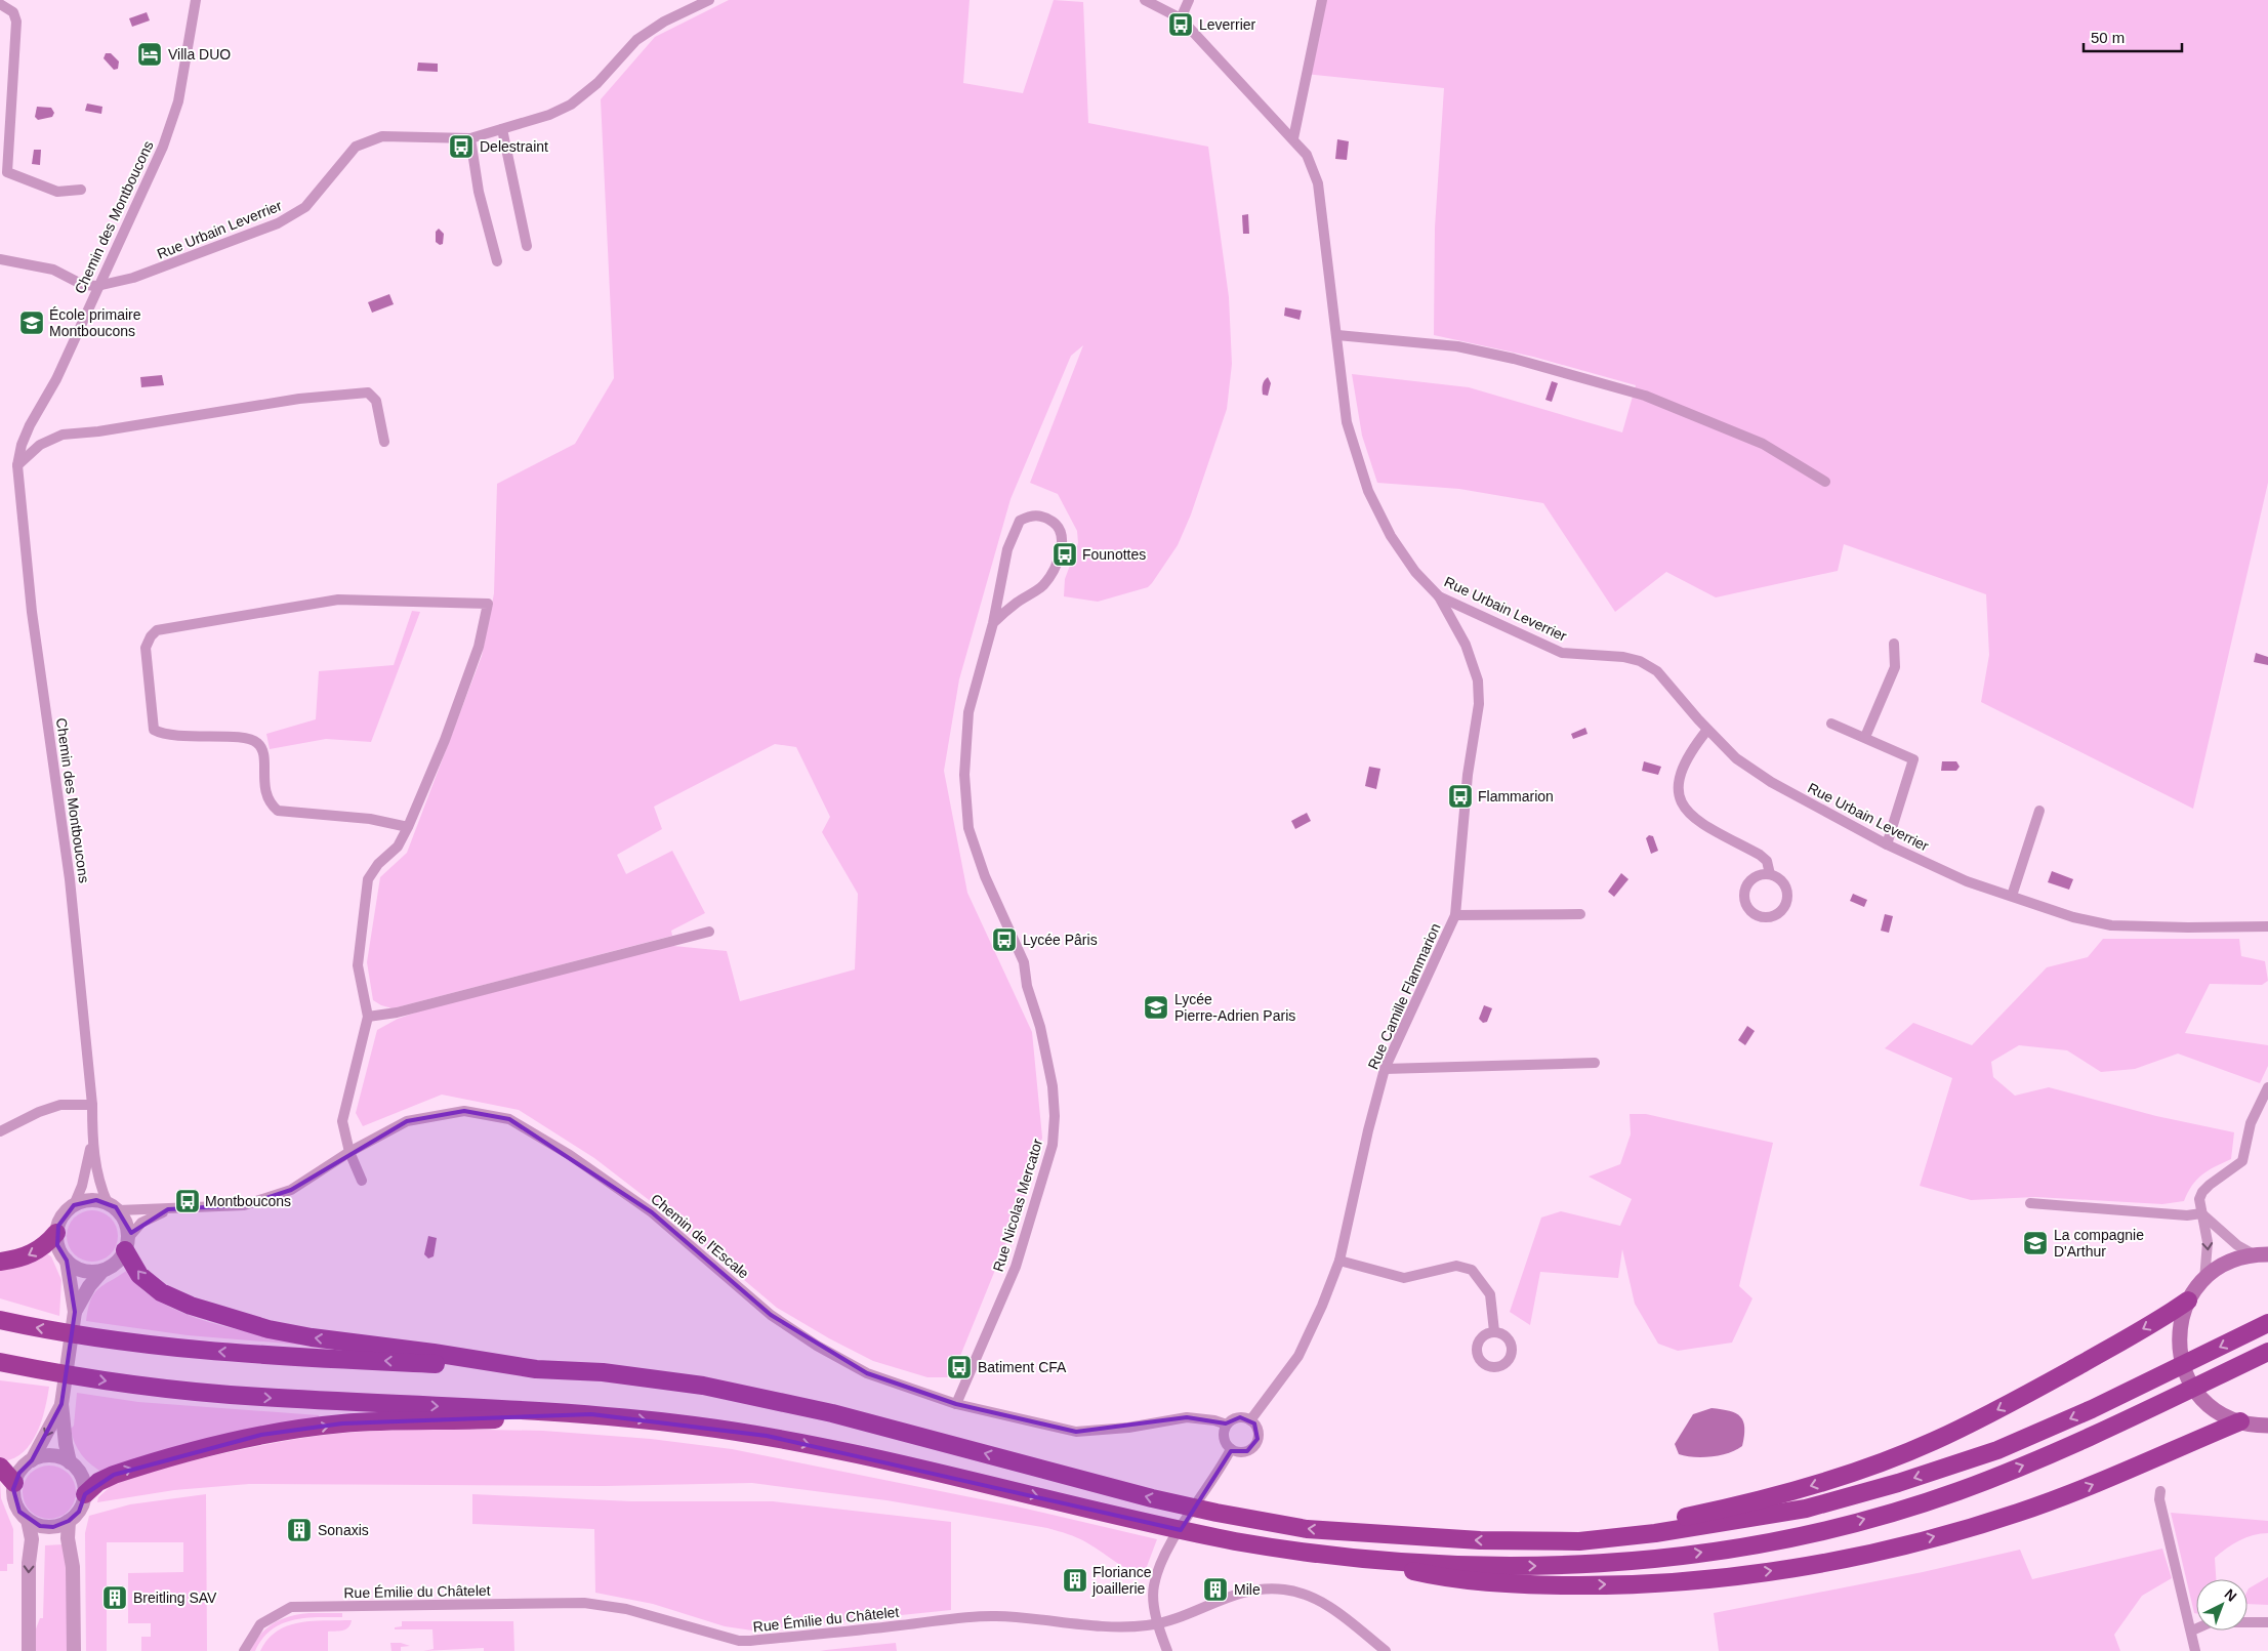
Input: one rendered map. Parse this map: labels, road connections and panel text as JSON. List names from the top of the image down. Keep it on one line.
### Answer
{"streets":{"street":["Chemin des Montboucons","Rue Urbain Leverrier","Rue Camille Flammarion","Rue Nicolas Mercator","Chemin de l'Escale","Rue Émilie du Châtelet"]},"crossings":[["Chemin des Montboucons","Rue Urbain Leverrier"],["Chemin des Montboucons","Chemin de l'Escale"],["Rue Urbain Leverrier","Rue Camille Flammarion"],["Rue Camille Flammarion","Chemin de l'Escale"],["Rue Nicolas Mercator","Chemin de l'Escale"]],"places":{"bus stop":["Leverrier","Delestraint","Founottes","Flammarion","Lycée Pâris","Montboucons","Batiment CFA"],"hotel":["Villa DUO"],"school or university":["École primaire Montboucons","Lycée Pierre-Adrien Paris","La compagnie D'Arthur"],"building":["Sonaxis","Floriance joaillerie","Mile","Breitling SAV"]},"scale_bar":"50 m","north":"top right"}
